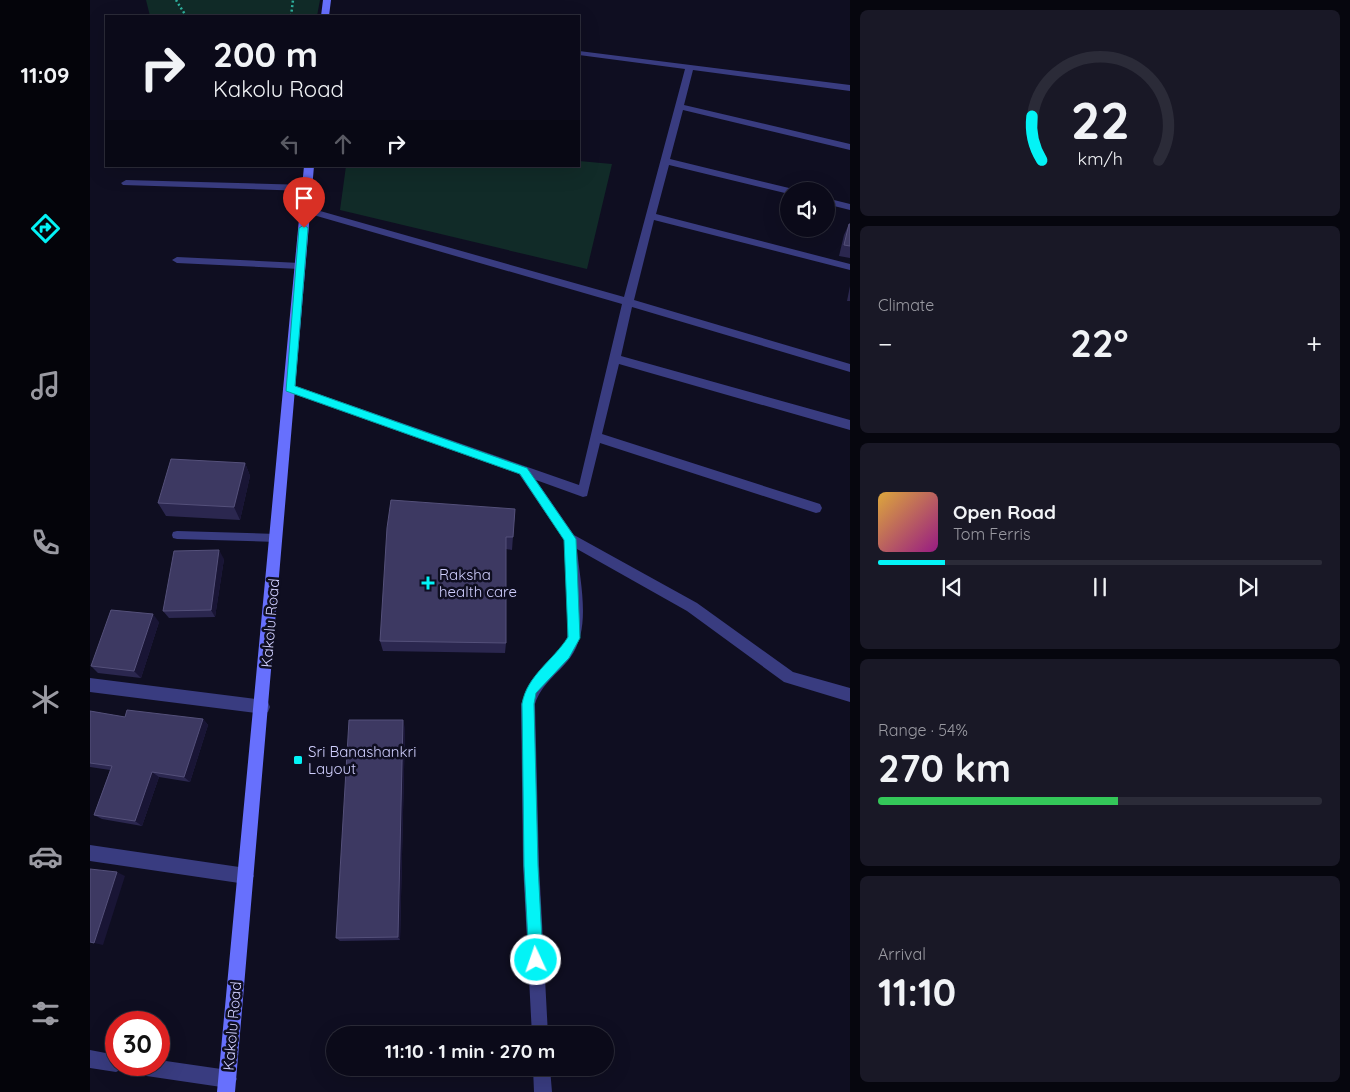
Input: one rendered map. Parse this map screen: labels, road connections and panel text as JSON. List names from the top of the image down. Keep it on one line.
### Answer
{"streets":{"main road":["Kakolu Road"]},"places":{"health":["Raksha health care"],"transit":["Sri Banashankri Layout"]},"page":{"tabs":"11:09","turn":["200 m","Kakolu Road"],"tile":["Climate",["Range · 54%","270 km"],["Arrival","11:10"]],"heat":["−","22°","+"],"song":["Open Road","Tom Ferris"],"limit":"30","trip":"11:10 · 1 min · 270 m","gauge":["22","km/h"]}}
